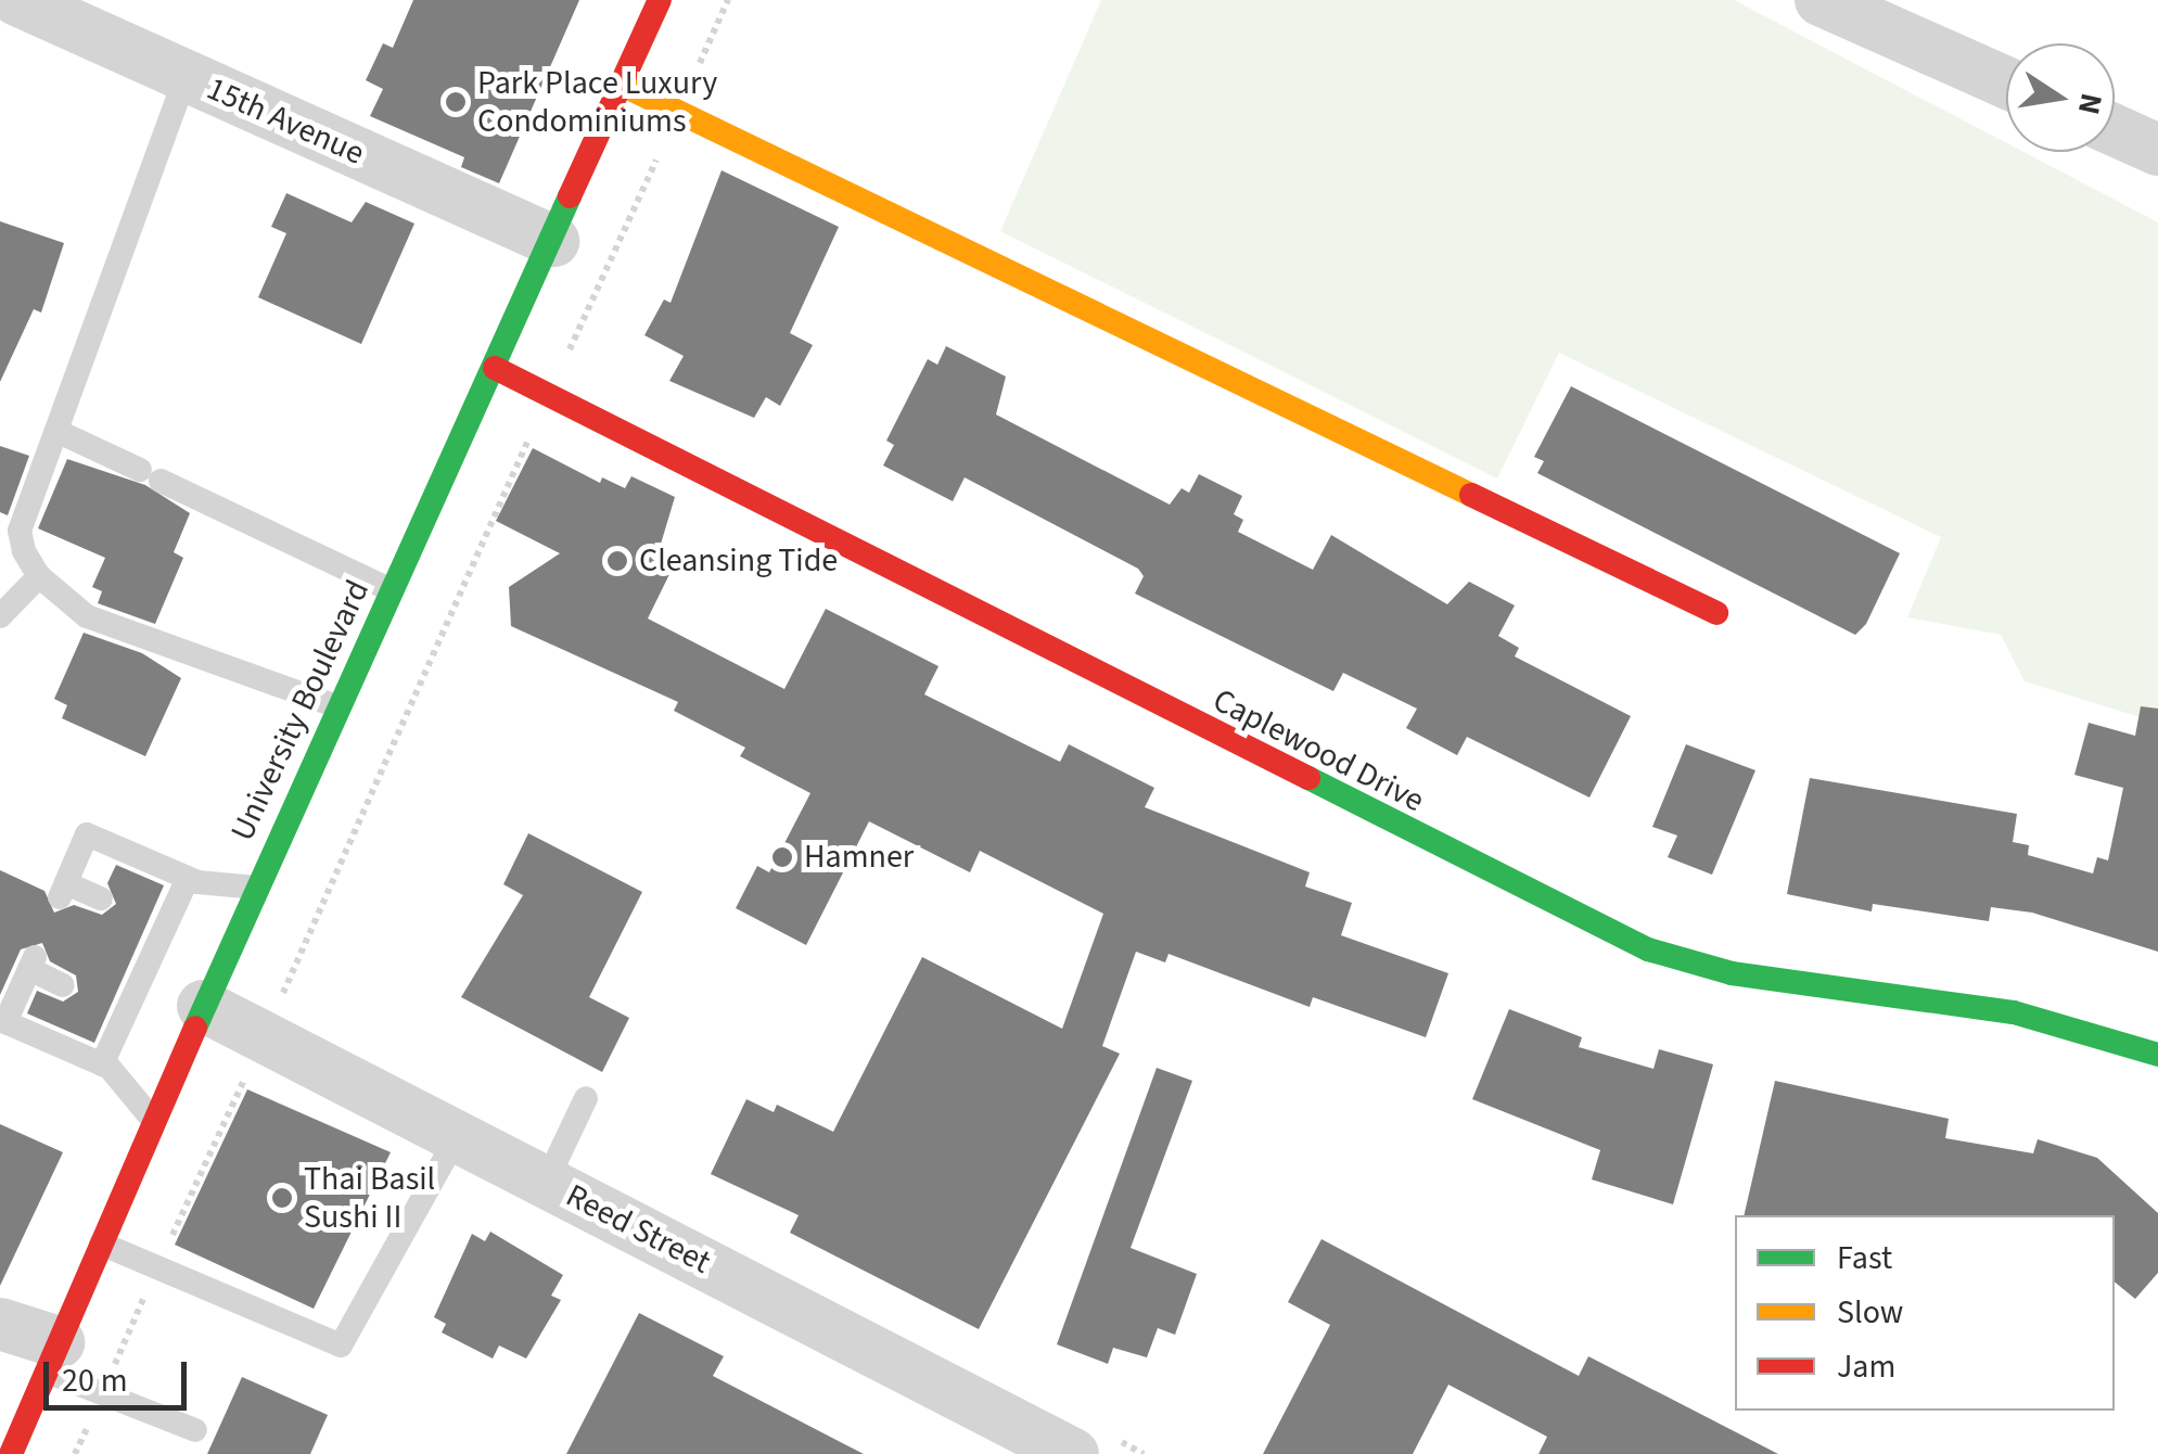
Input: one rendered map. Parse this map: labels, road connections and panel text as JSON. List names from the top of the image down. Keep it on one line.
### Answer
{"streets":{"street":["15th Avenue","University Boulevard","Caplewood Drive","Reed Street"]},"crossings":[["15th Avenue","University Boulevard"],["University Boulevard","Caplewood Drive"],["University Boulevard","Reed Street"]],"places":["Park Place Luxury Condominiums","Cleansing Tide","Hamner","Thai Basil Sushi II"],"legend":["Fast","Slow","Jam"],"scale_bar":"20 m","north":"right"}
